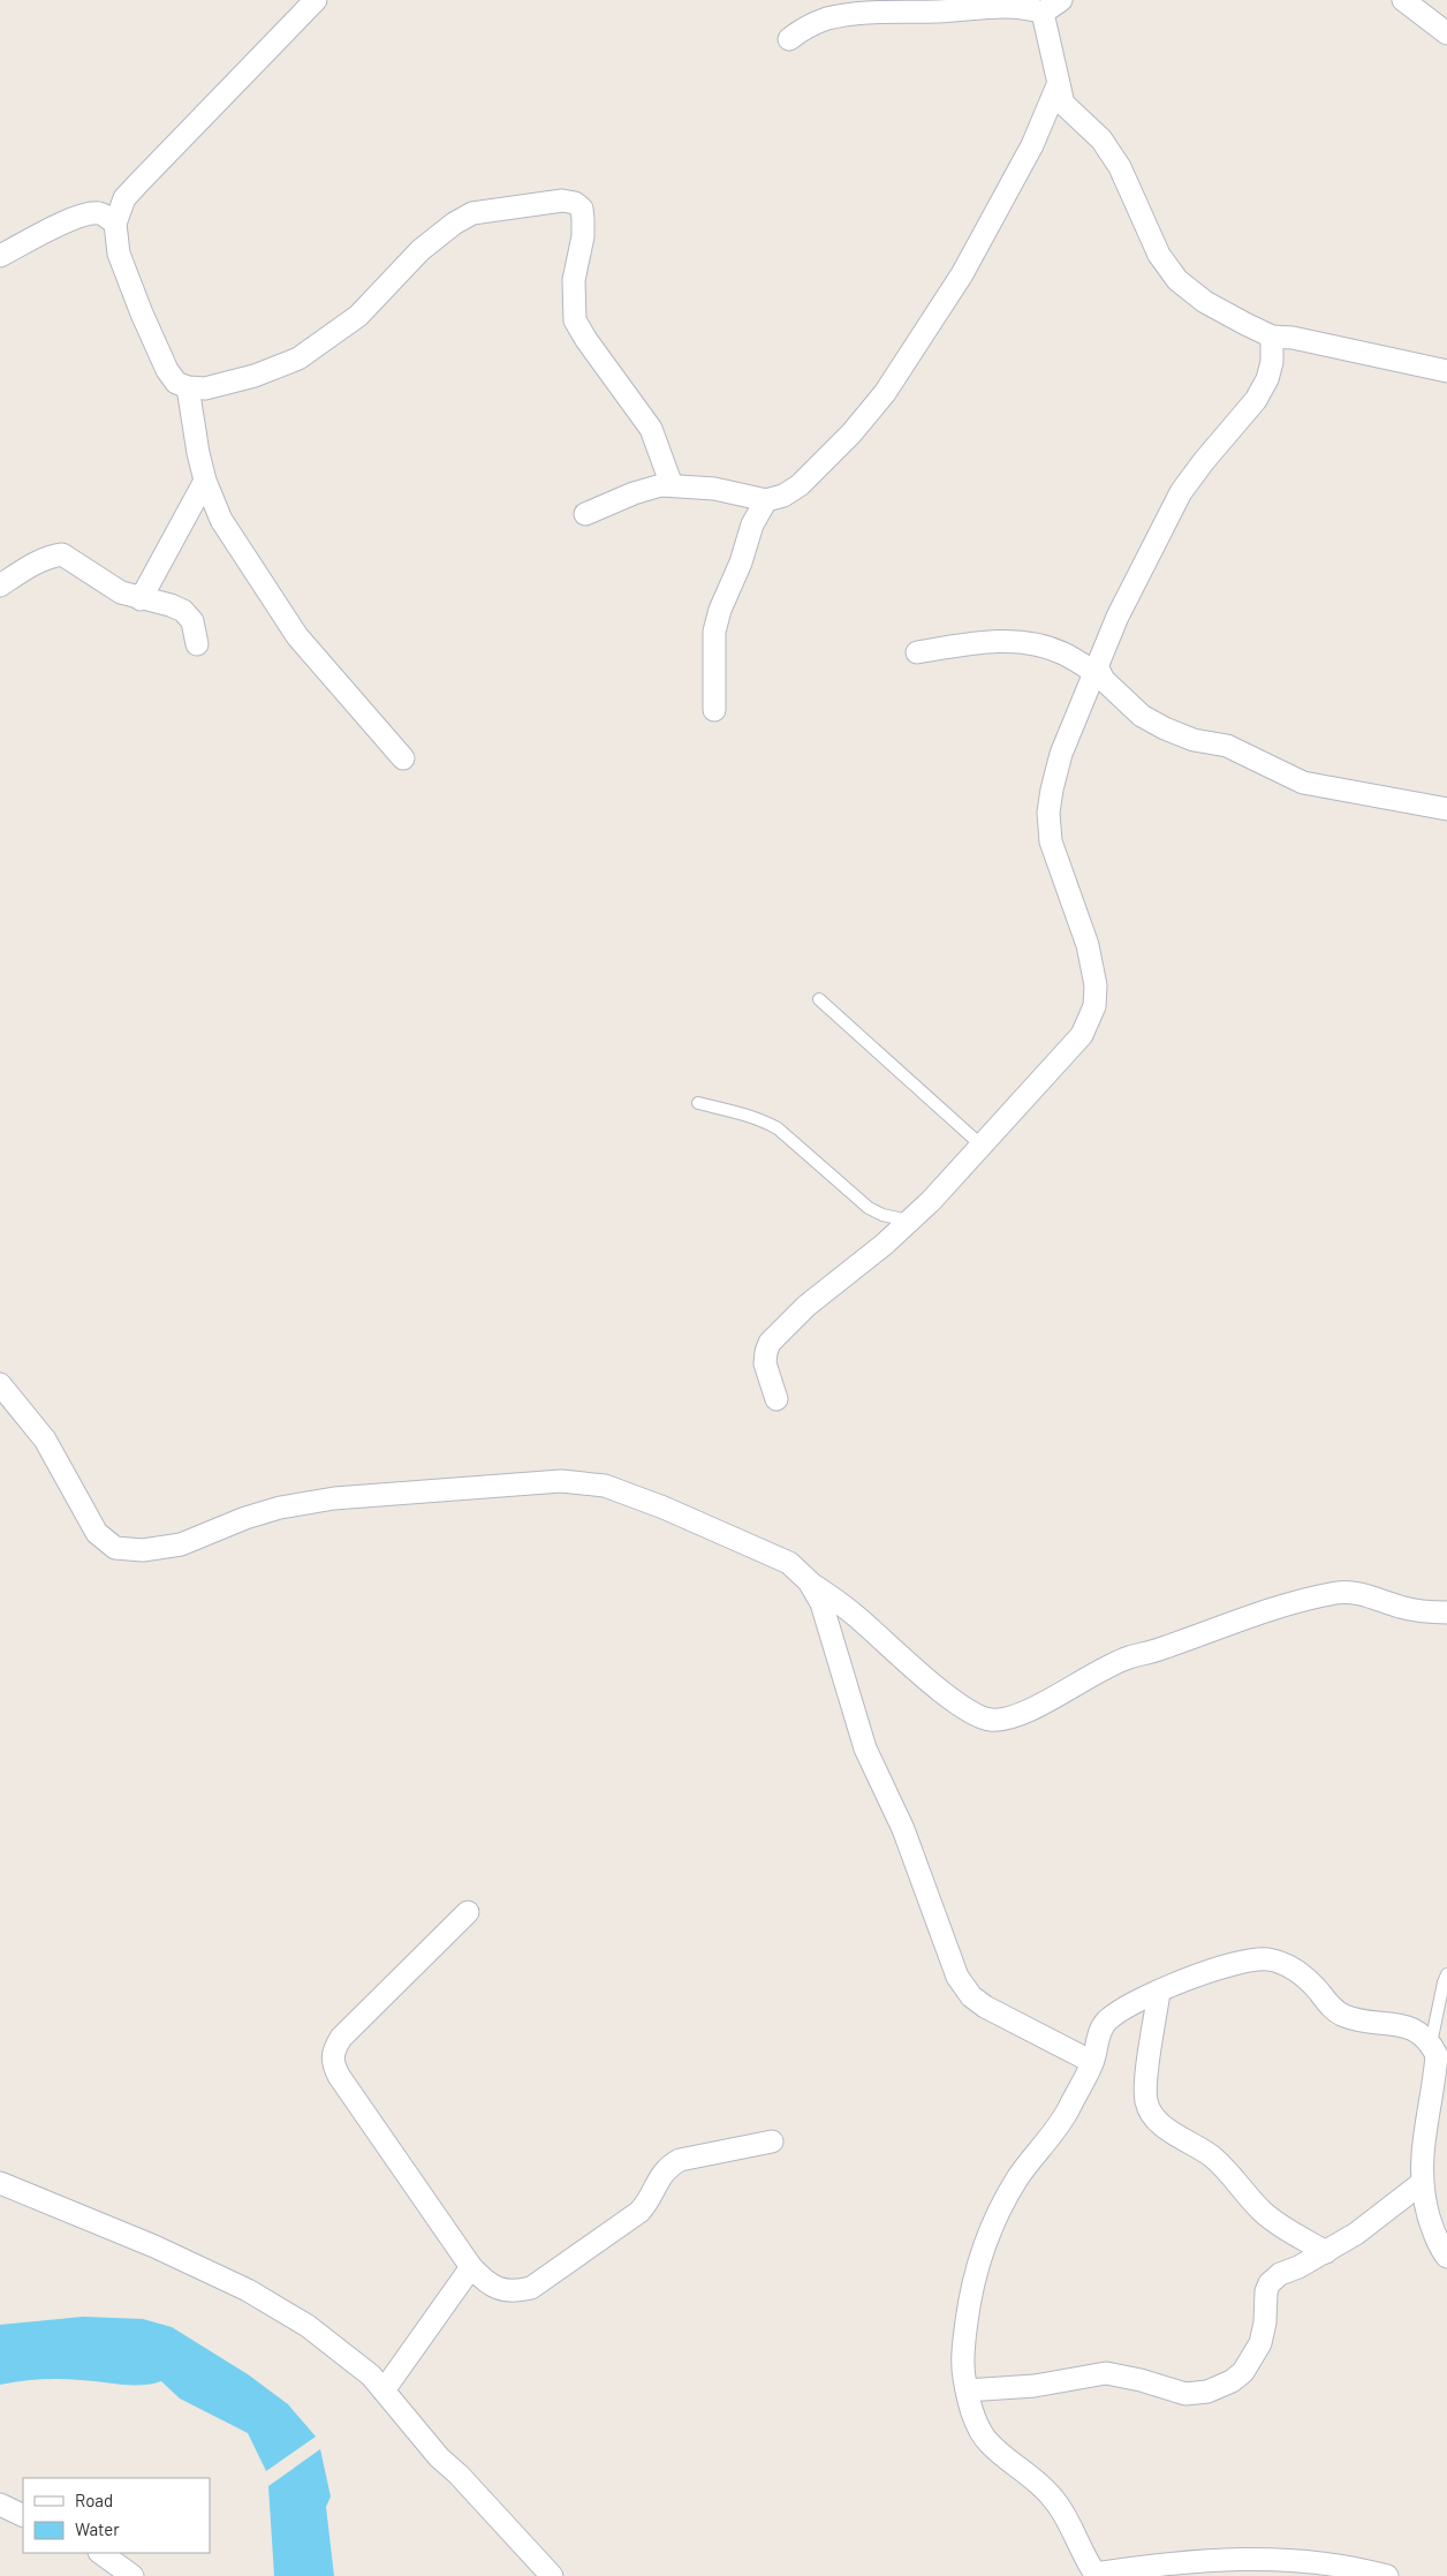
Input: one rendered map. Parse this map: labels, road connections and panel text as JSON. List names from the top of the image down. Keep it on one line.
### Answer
{"legend":["Road","Water"]}
